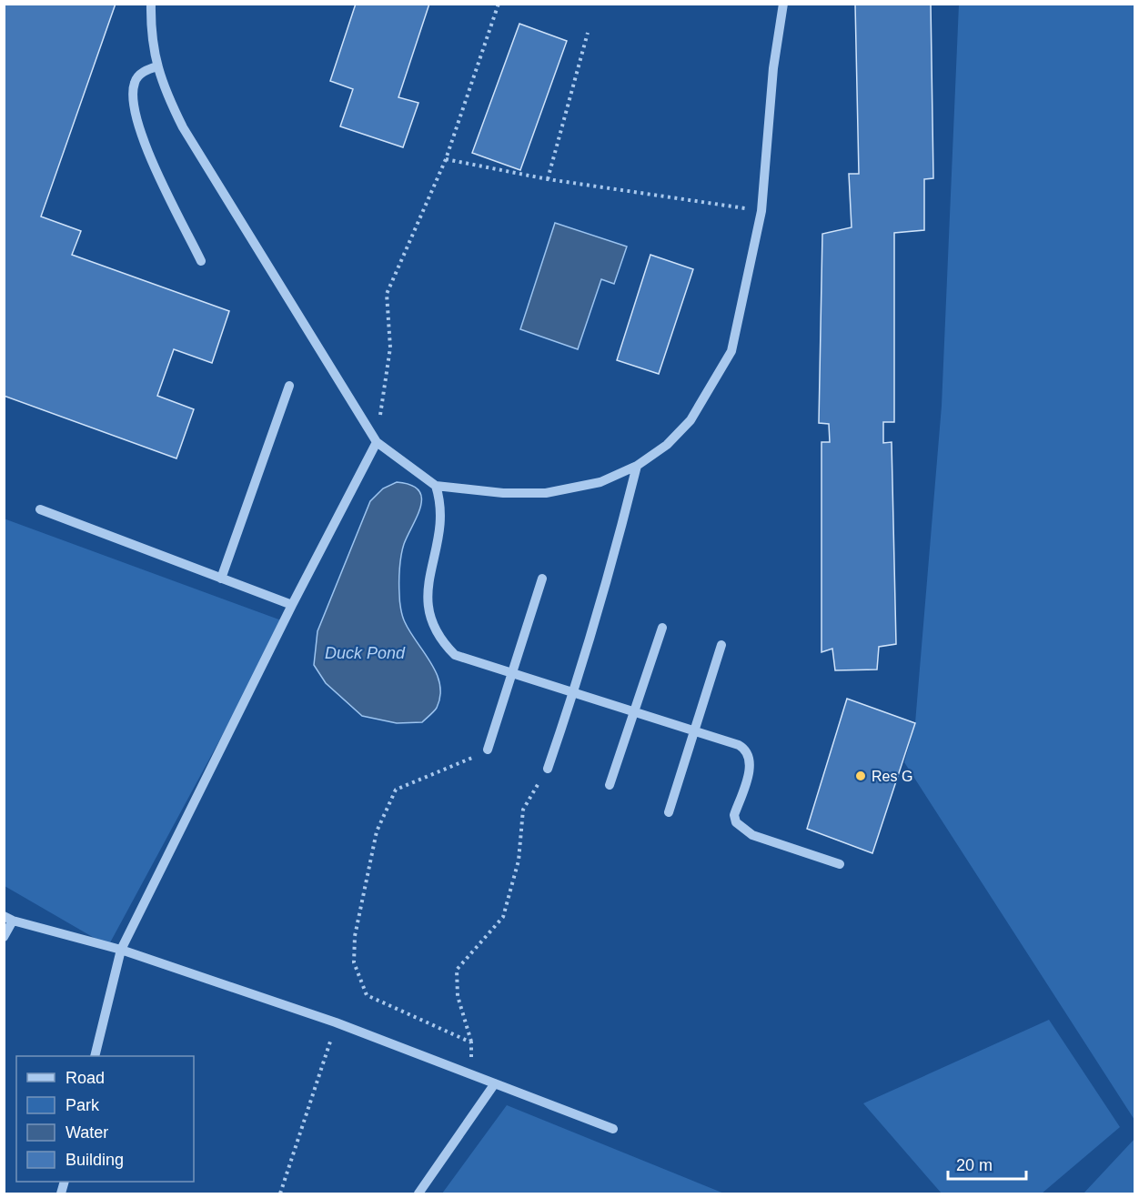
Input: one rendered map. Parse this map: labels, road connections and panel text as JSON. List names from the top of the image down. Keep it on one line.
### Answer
{"water":["Duck Pond"],"places":["Res G"],"legend":["Road","Park","Water","Building"],"scale_bar":"20 m"}
